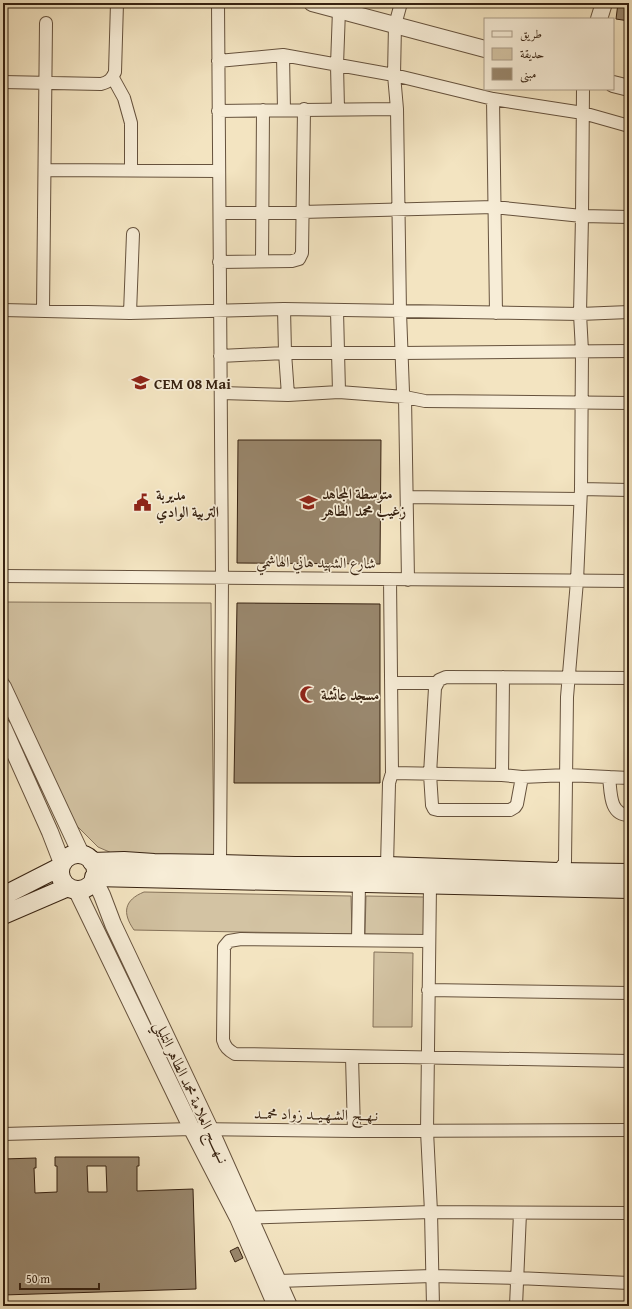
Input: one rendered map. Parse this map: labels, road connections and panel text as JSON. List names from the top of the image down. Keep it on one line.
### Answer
{"streets":{"street":["شارع الشهيد هاني الهاشمي","نــهــــج العلامة محمد الطاهر التليلي","نـهــج الشـهـيــد زواد محمــد"]},"crossings":[["نــهــــج العلامة محمد الطاهر التليلي","نـهــج الشـهـيــد زواد محمــد"]],"places":{"school or university":["CEM 08 Mai","متوسطة المجاهد زغيب محمد الطاهر"],"public building":["مديربة التربية الوادي"],"mosque":["مسجد عائشة"]},"legend":["طريق","حديقة","مبنى"],"scale_bar":"50 m"}
